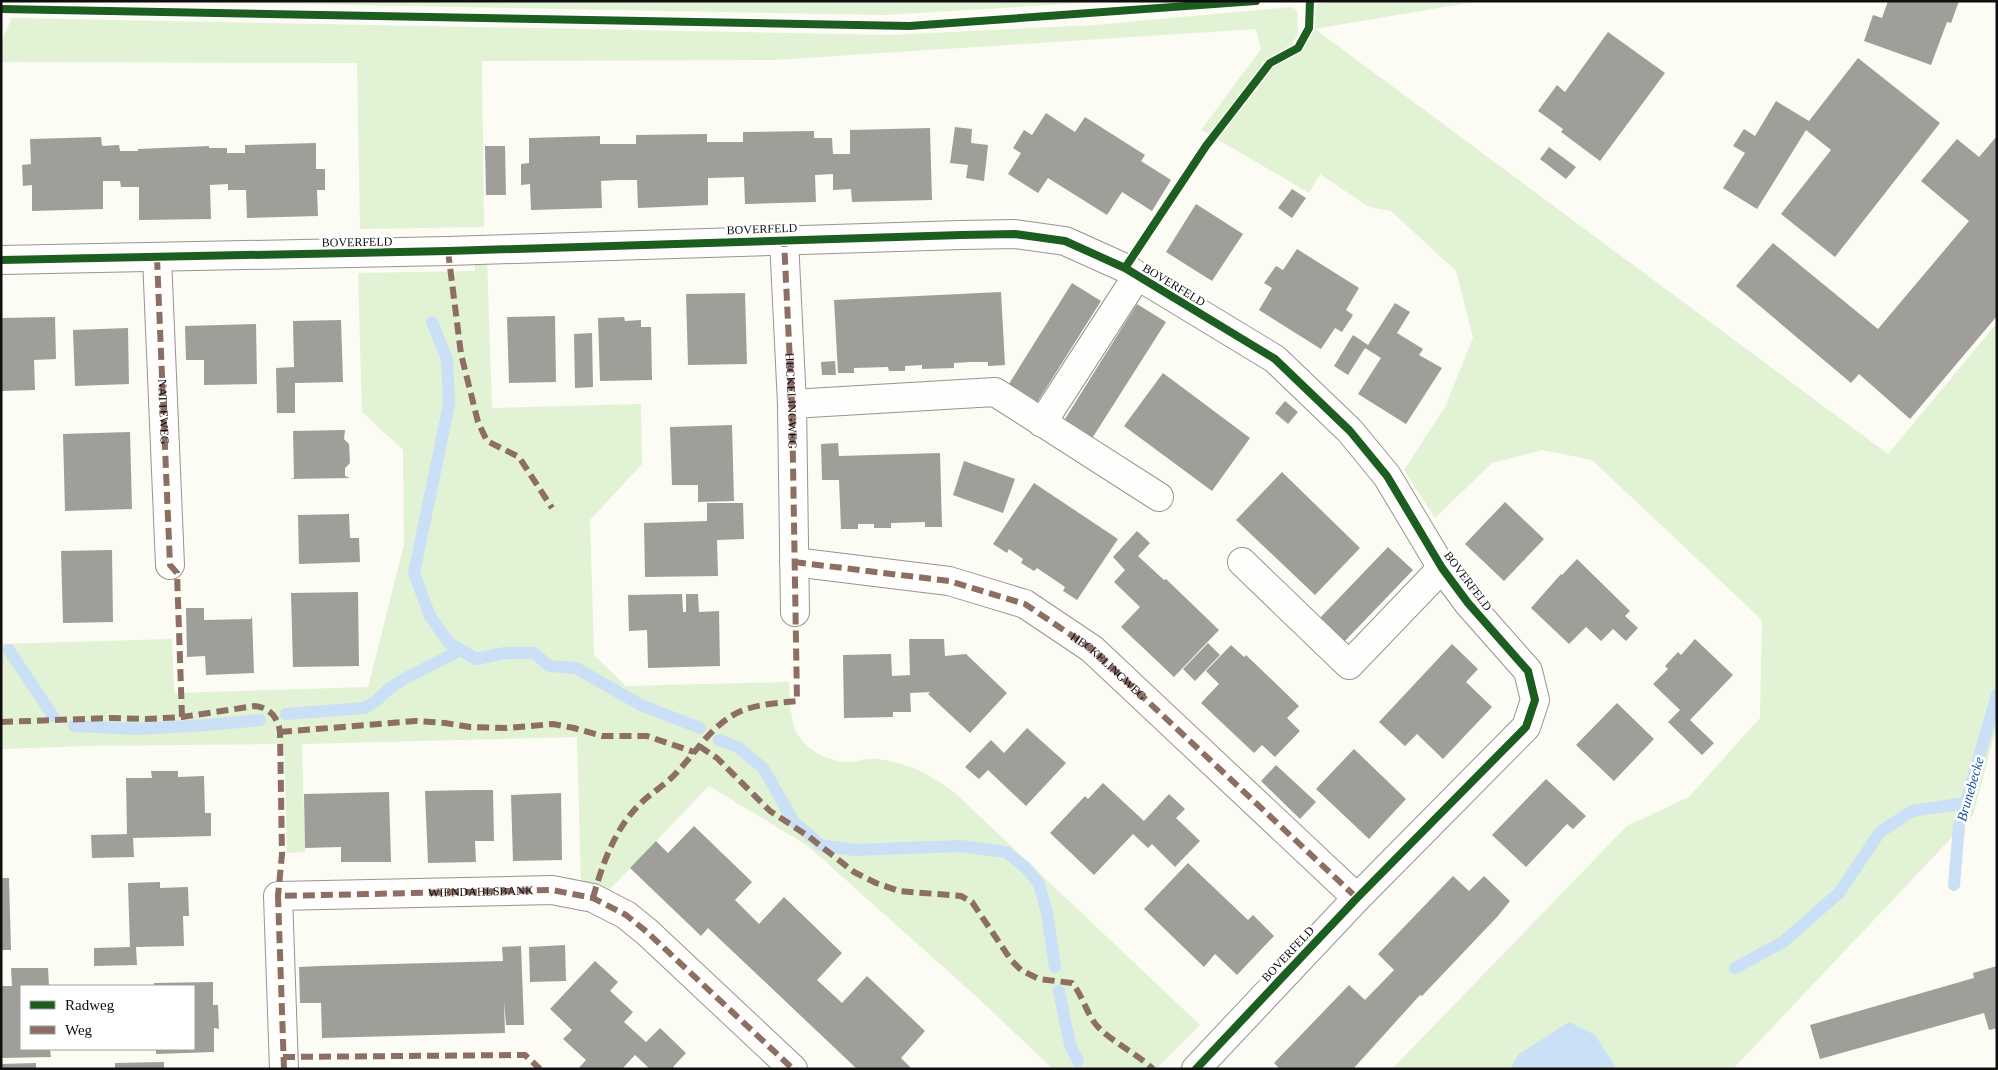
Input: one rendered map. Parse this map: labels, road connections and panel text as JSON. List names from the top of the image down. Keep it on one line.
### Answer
{"streets":{"street":["BOVERFELD","HECKELINGWEG","NATTEWEG","WIENDAHLSBANK"]},"crossings":[["BOVERFELD","HECKELINGWEG"],["BOVERFELD","NATTEWEG"]],"water":["Brunebecke"],"legend":["Radweg","Weg"]}
